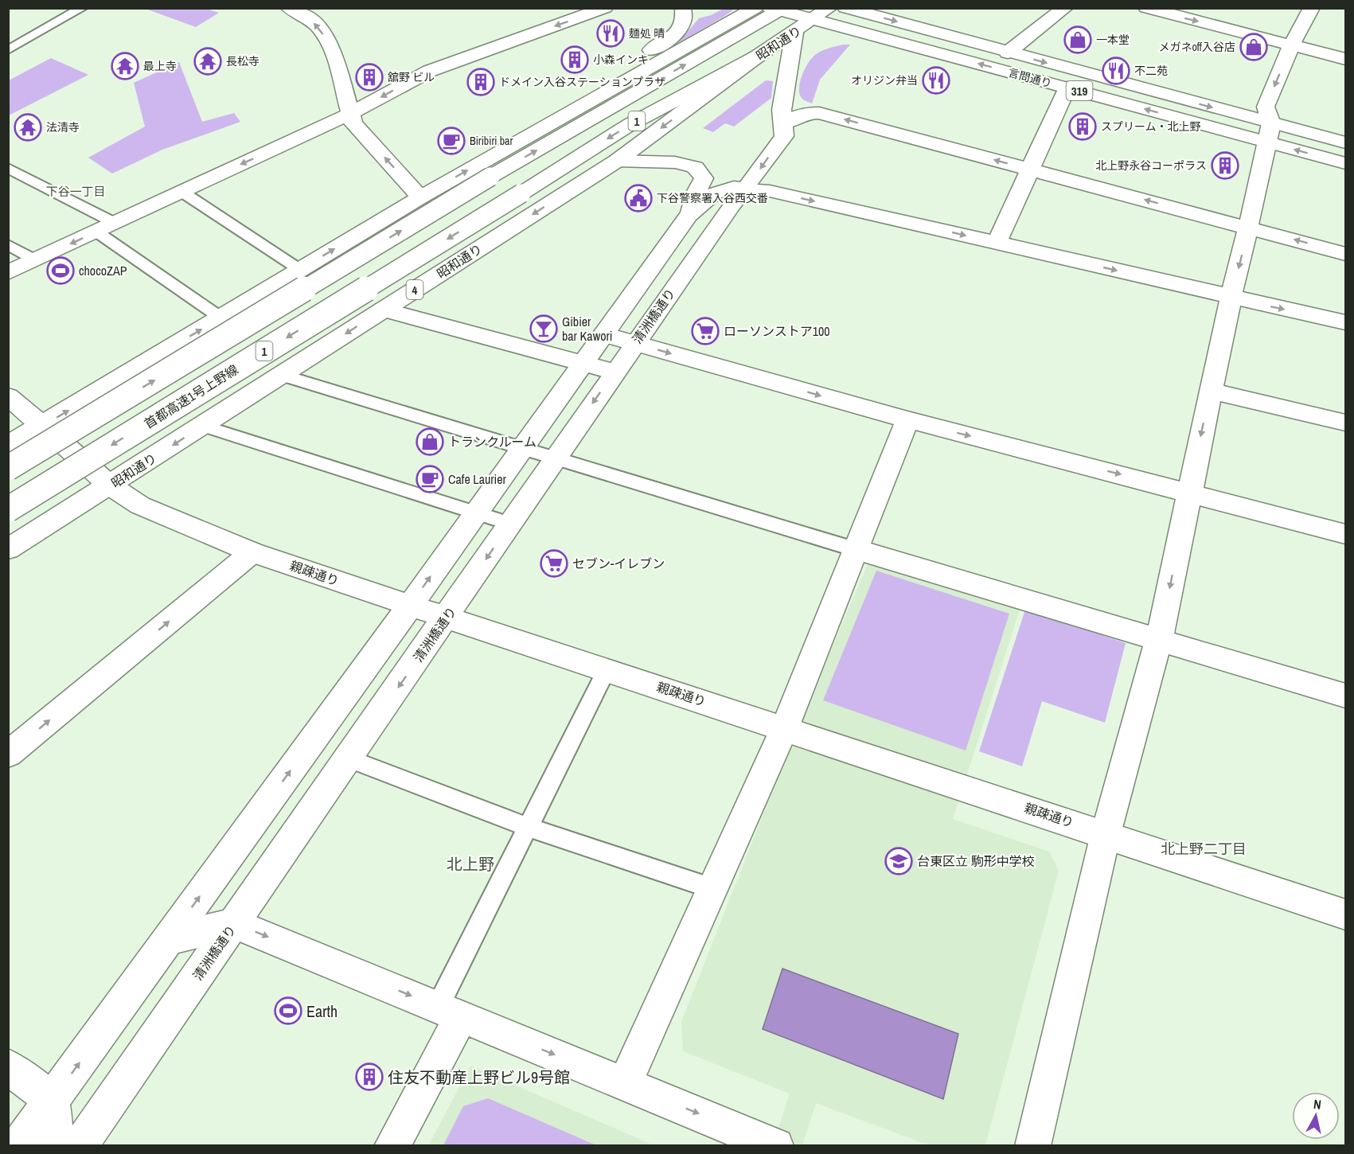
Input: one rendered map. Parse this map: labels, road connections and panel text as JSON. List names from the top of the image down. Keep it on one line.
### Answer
{"streets":{"main road":["昭和通り","言問通り","319","1","4","清洲橋通り","首都高速1号上野線","親疎通り"]},"crossings":[["昭和通り","言問通り"],["昭和通り","清洲橋通り"],["昭和通り","首都高速1号上野線"],["昭和通り","親疎通り"],["言問通り","1"],["清洲橋通り","親疎通り"]],"districts":["下谷一丁目","北上野二丁目","北上野"],"places":{"restaurant":["麵処 晴","不二苑","オリジン弁当"],"shop":["一本堂","メガネoff入谷店","トランクルーム"],"building":["小森インキ","舘野 ビル","ドメイン入谷ステーションプラザ","スプリーム・北上野","北上野永谷コーポラス","住友不動産上野ビル9号館"],"temple":["長松寺","最上寺","法清寺"],"cafe":["Biribiri bar","Cafe Laurier"],"public building":["下谷警察署入谷西交番"],"sports":["chocoZAP","Earth"],"bar":["Gibier bar Kawori"],"supermarket":["ローソンストア100","セブン-イレブン"],"school or university":["台東区立 駒形中学校"]},"north":"top"}
